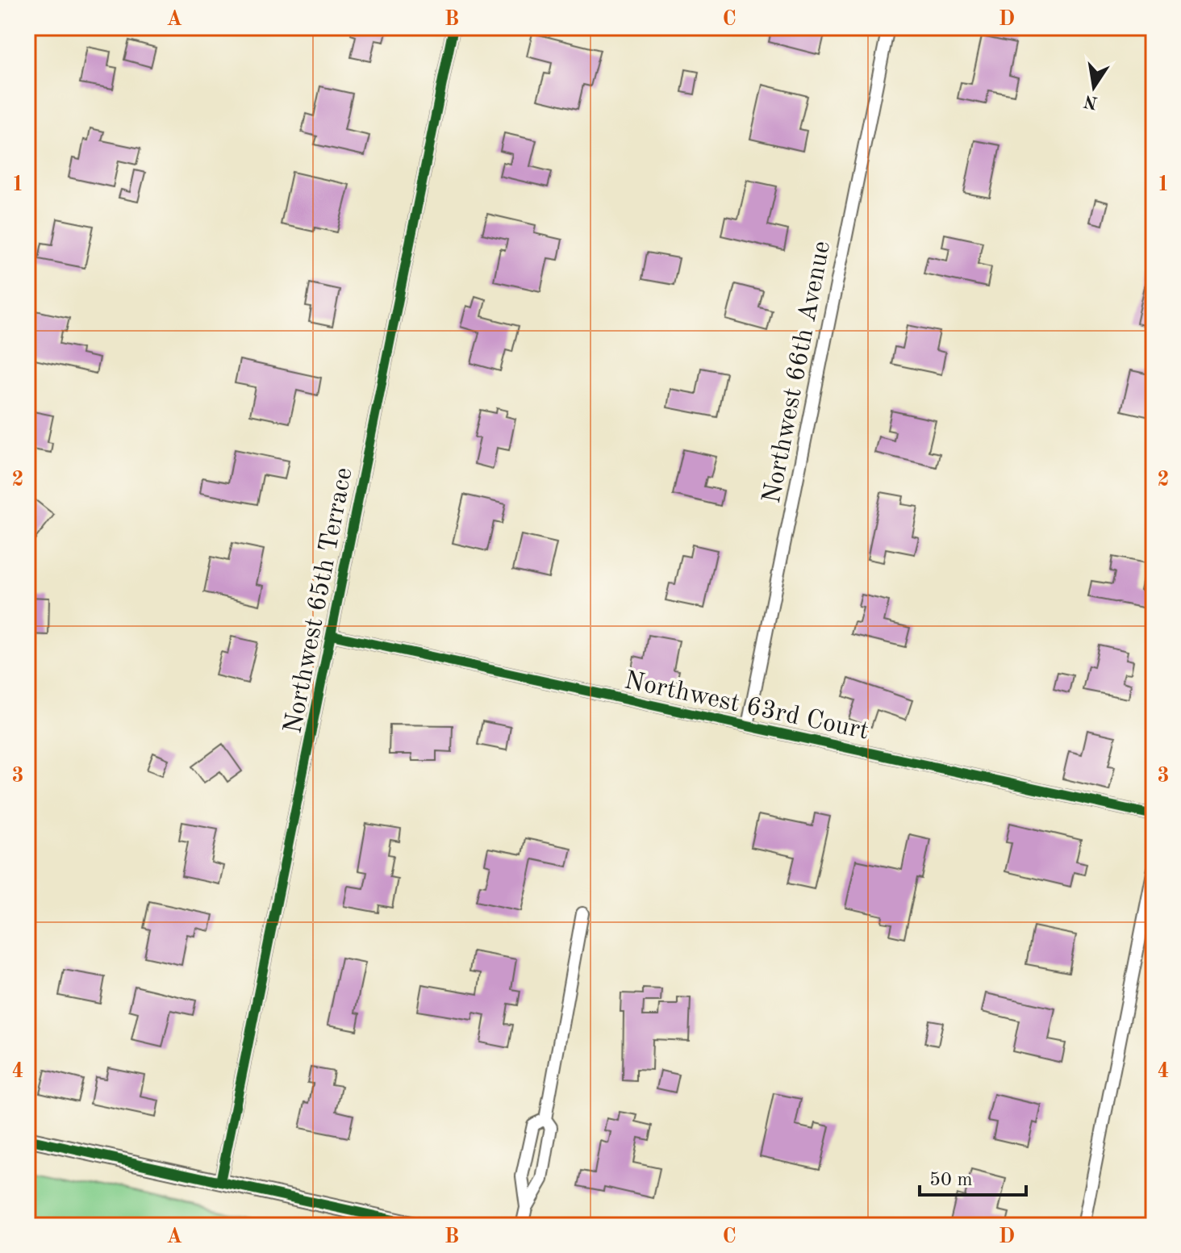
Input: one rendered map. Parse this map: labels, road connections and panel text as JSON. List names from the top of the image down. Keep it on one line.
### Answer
{"streets":{"street":["Northwest 66th Avenue","Northwest 65th Terrace","Northwest 63rd Court"]},"crossings":[["Northwest 66th Avenue","Northwest 63rd Court"],["Northwest 65th Terrace","Northwest 63rd Court"]],"scale_bar":"50 m","north":"bottom","grid":{"columns":["A","B","C","D"],"rows":["1","2","3","4"]}}
